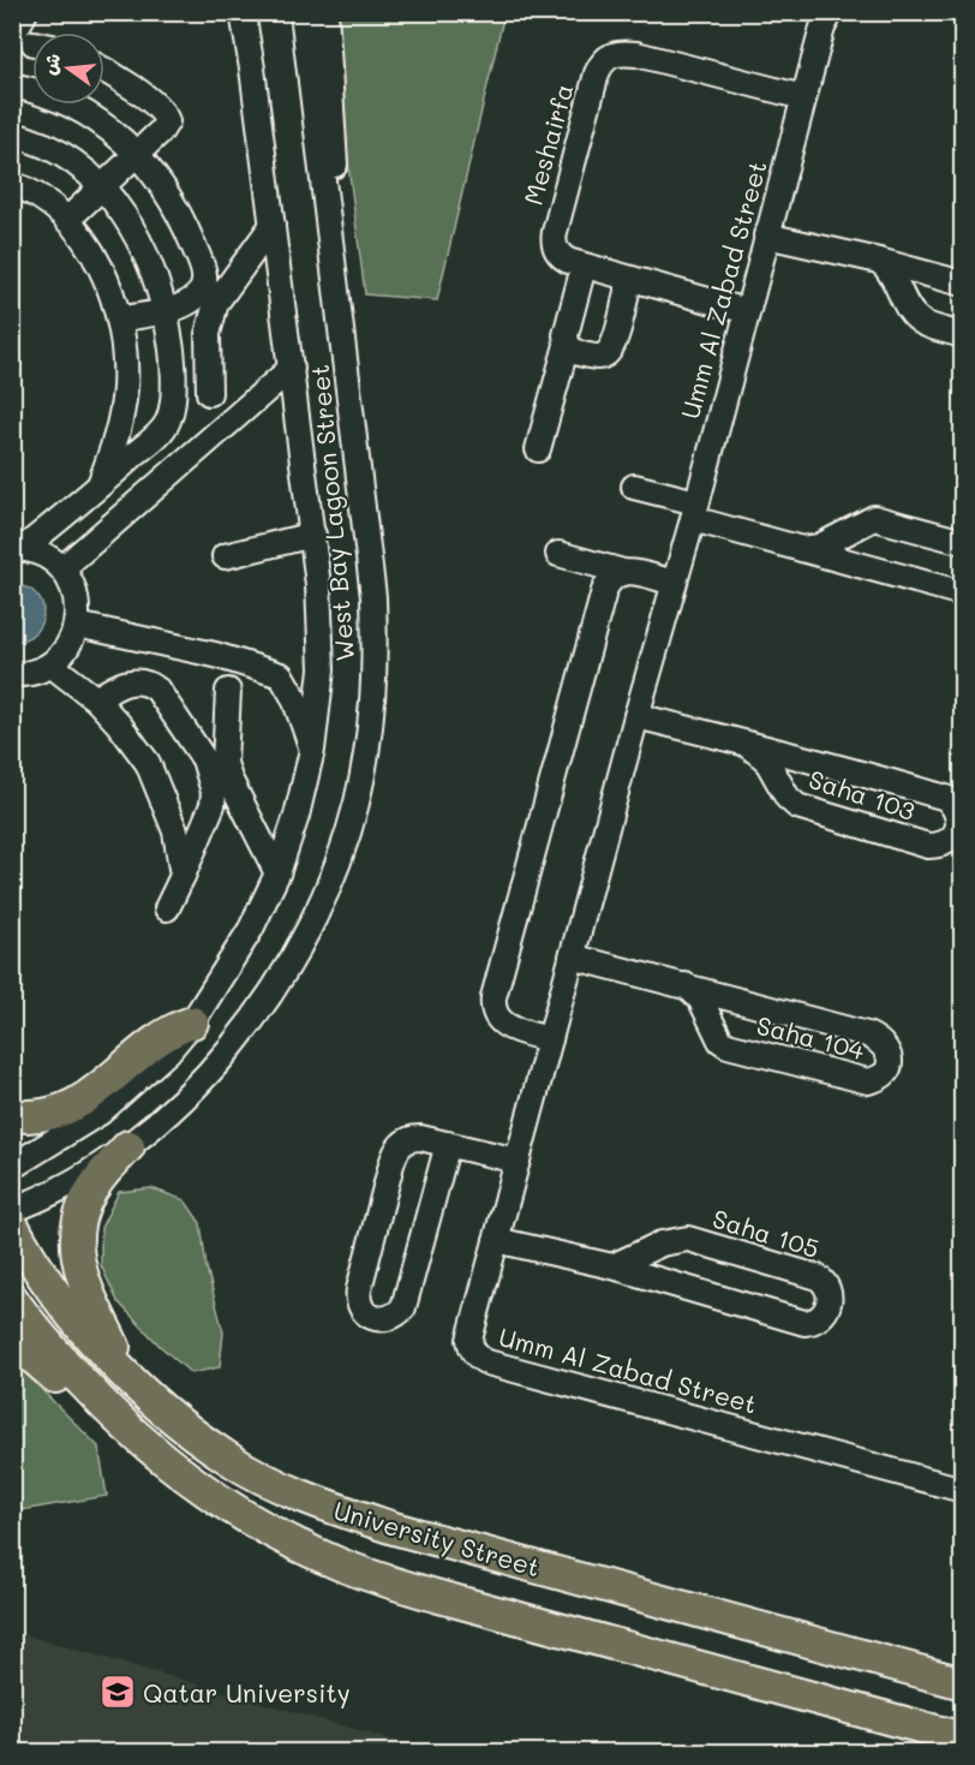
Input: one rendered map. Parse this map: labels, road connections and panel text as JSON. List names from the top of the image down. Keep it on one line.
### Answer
{"streets":{"main road":["University Street"],"street":["Meshairfa","Umm Al Zabad Street","West Bay Lagoon Street","Saha 103","Saha 104","Saha 105"]},"crossings":[["Meshairfa","Umm Al Zabad Street"],["Umm Al Zabad Street","Saha 103"],["Umm Al Zabad Street","Saha 104"],["Umm Al Zabad Street","Saha 105"]],"places":{"school or university":["Qatar University"]},"north":"left"}
